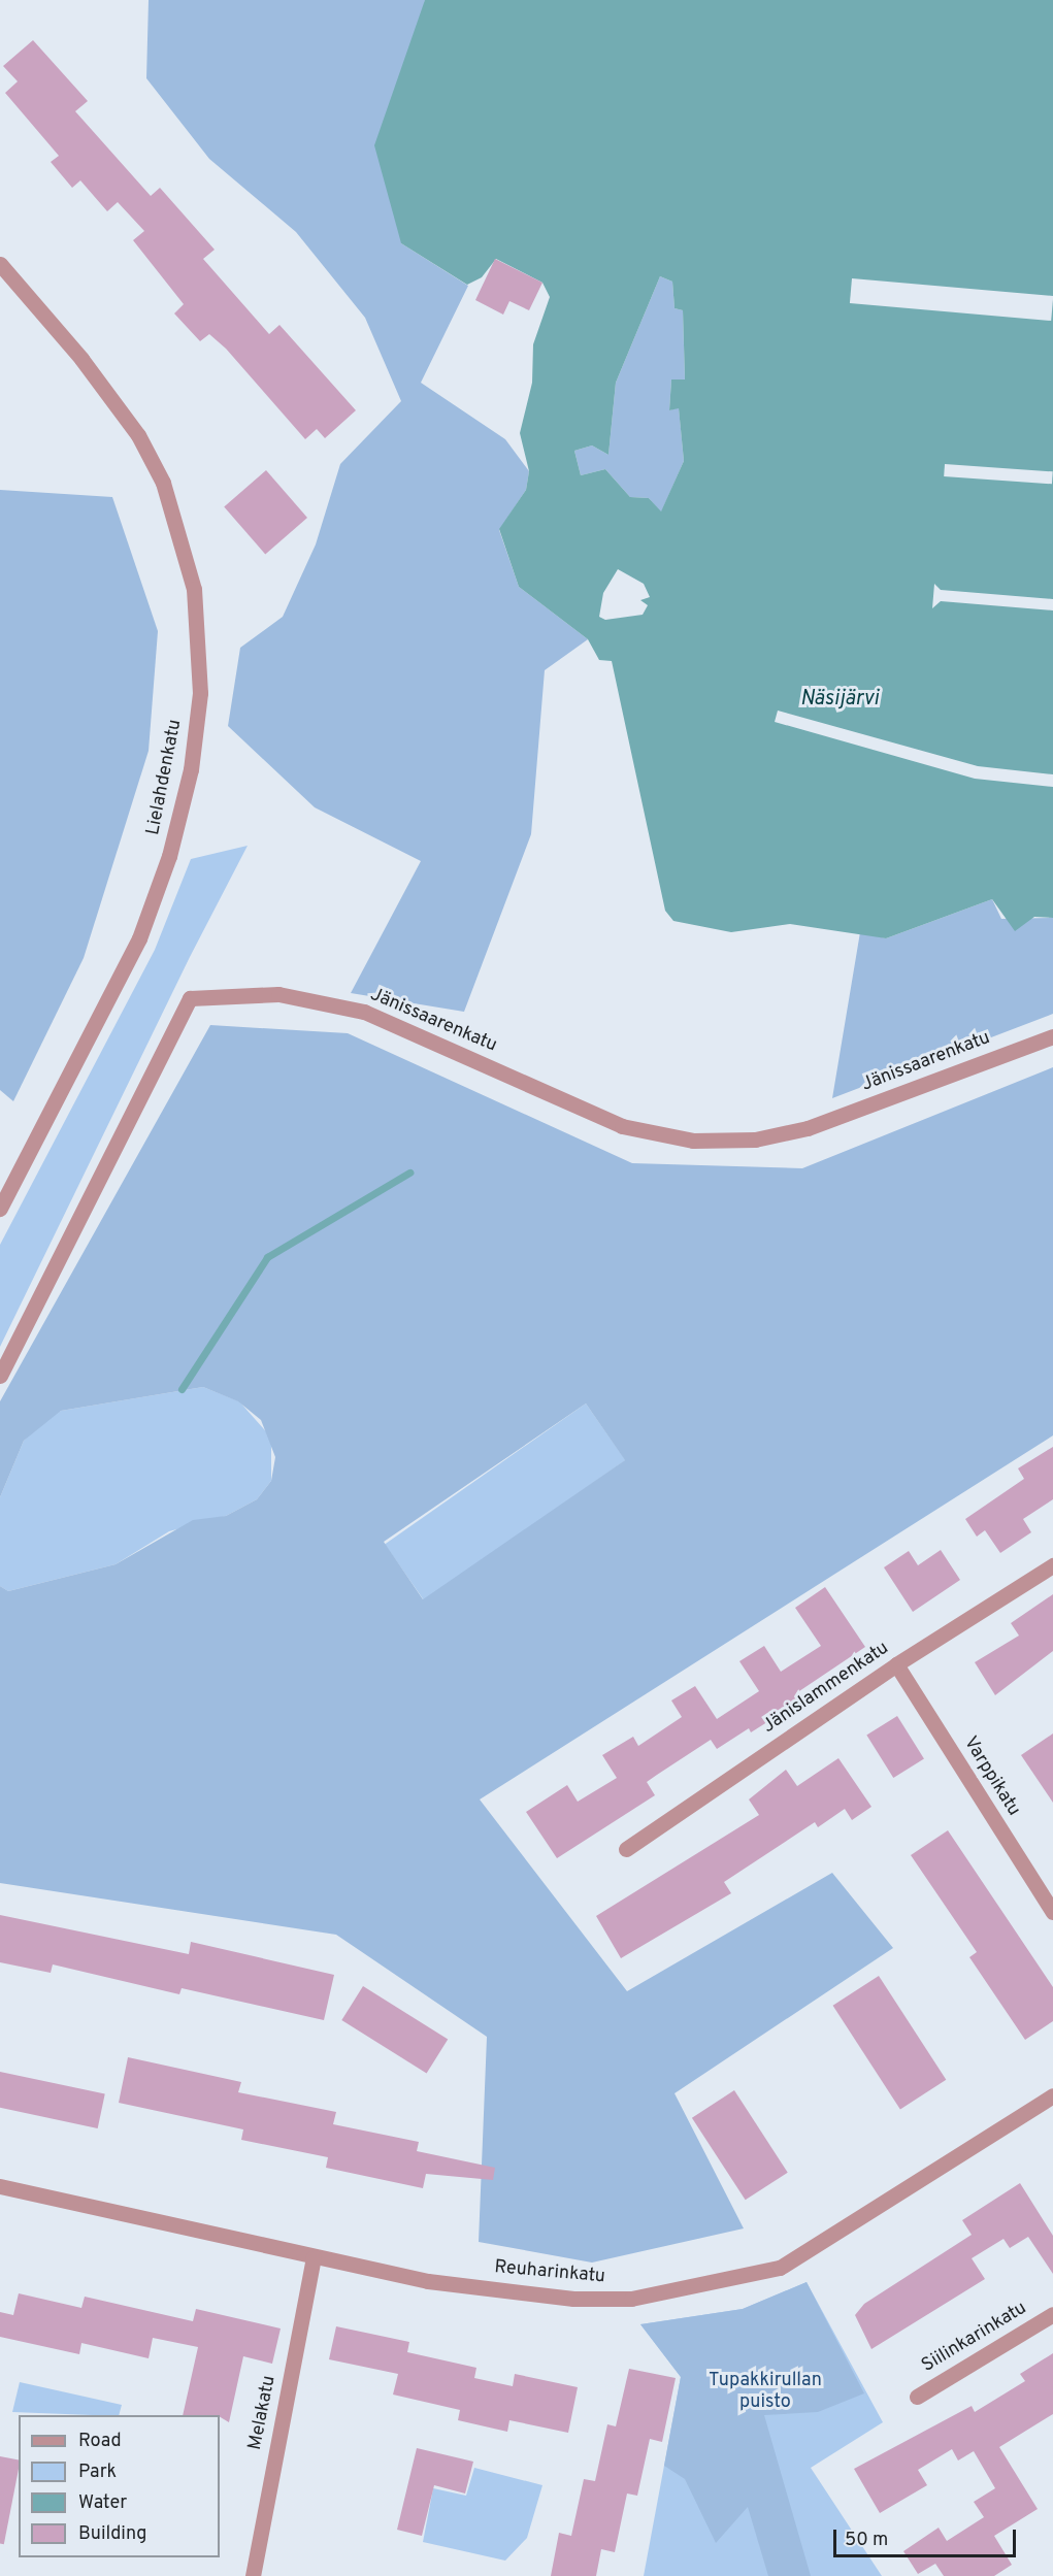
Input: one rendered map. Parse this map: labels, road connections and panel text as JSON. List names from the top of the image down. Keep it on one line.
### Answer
{"streets":{"street":["Lielahdenkatu","Jänissaarenkatu","Jänislammenkatu","Varppikatu","Reuharinkatu","Siilinkarinkatu","Melakatu"]},"crossings":[["Jänislammenkatu","Varppikatu"],["Reuharinkatu","Melakatu"]],"water":["Näsijärvi"],"parks":["Tupakkirullan puisto"],"legend":["Road","Park","Water","Building"],"scale_bar":"50 m"}
